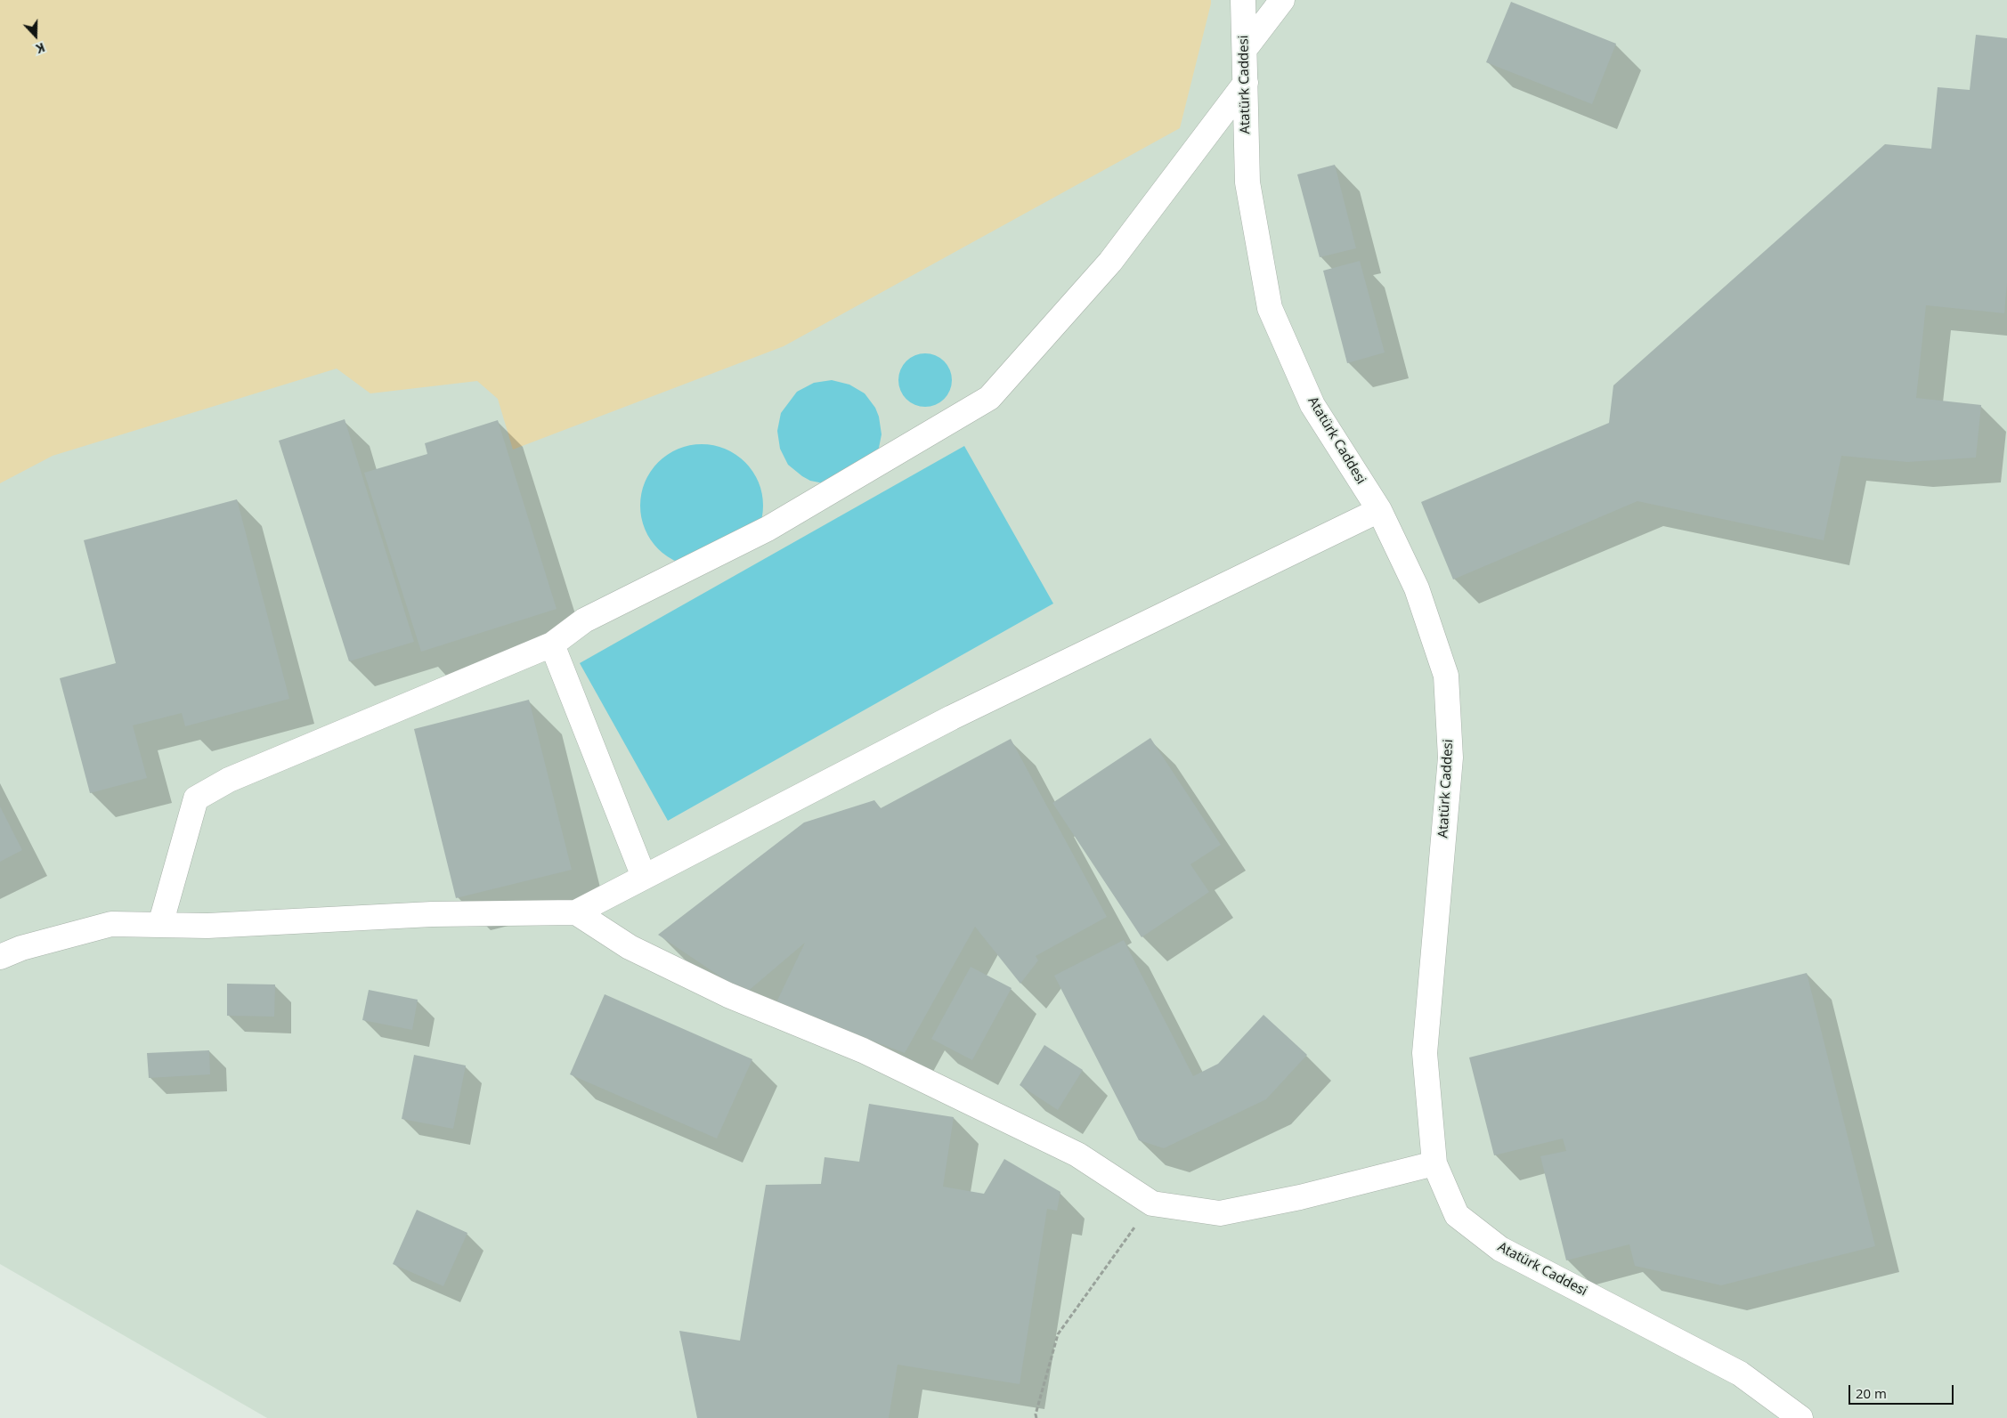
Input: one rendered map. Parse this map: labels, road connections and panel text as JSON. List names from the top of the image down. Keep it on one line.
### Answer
{"streets":{"street":["Atatürk Caddesi"]},"scale_bar":"20 m","north":"bottom"}
